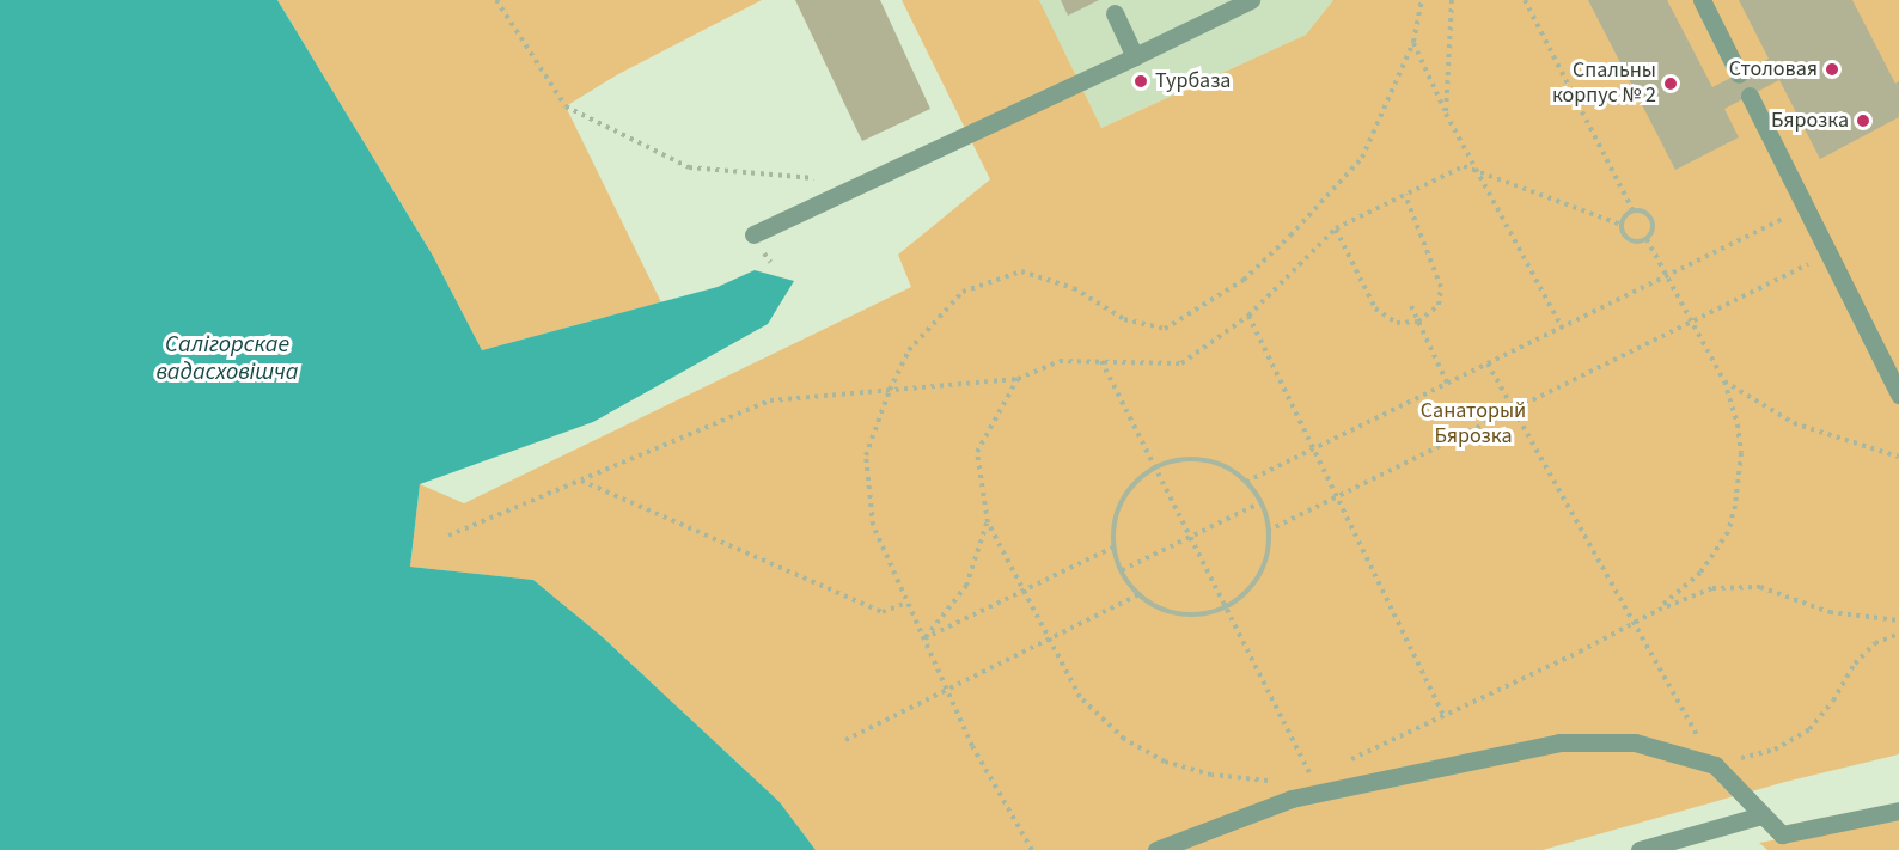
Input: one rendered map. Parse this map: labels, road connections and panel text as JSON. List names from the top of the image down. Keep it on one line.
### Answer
{"water":["Салігорскае вадасховішча"],"parks":["Санаторый Бярозка"],"places":["Столовая","Турбаза","Спальны корпус № 2","Бярозка"]}
